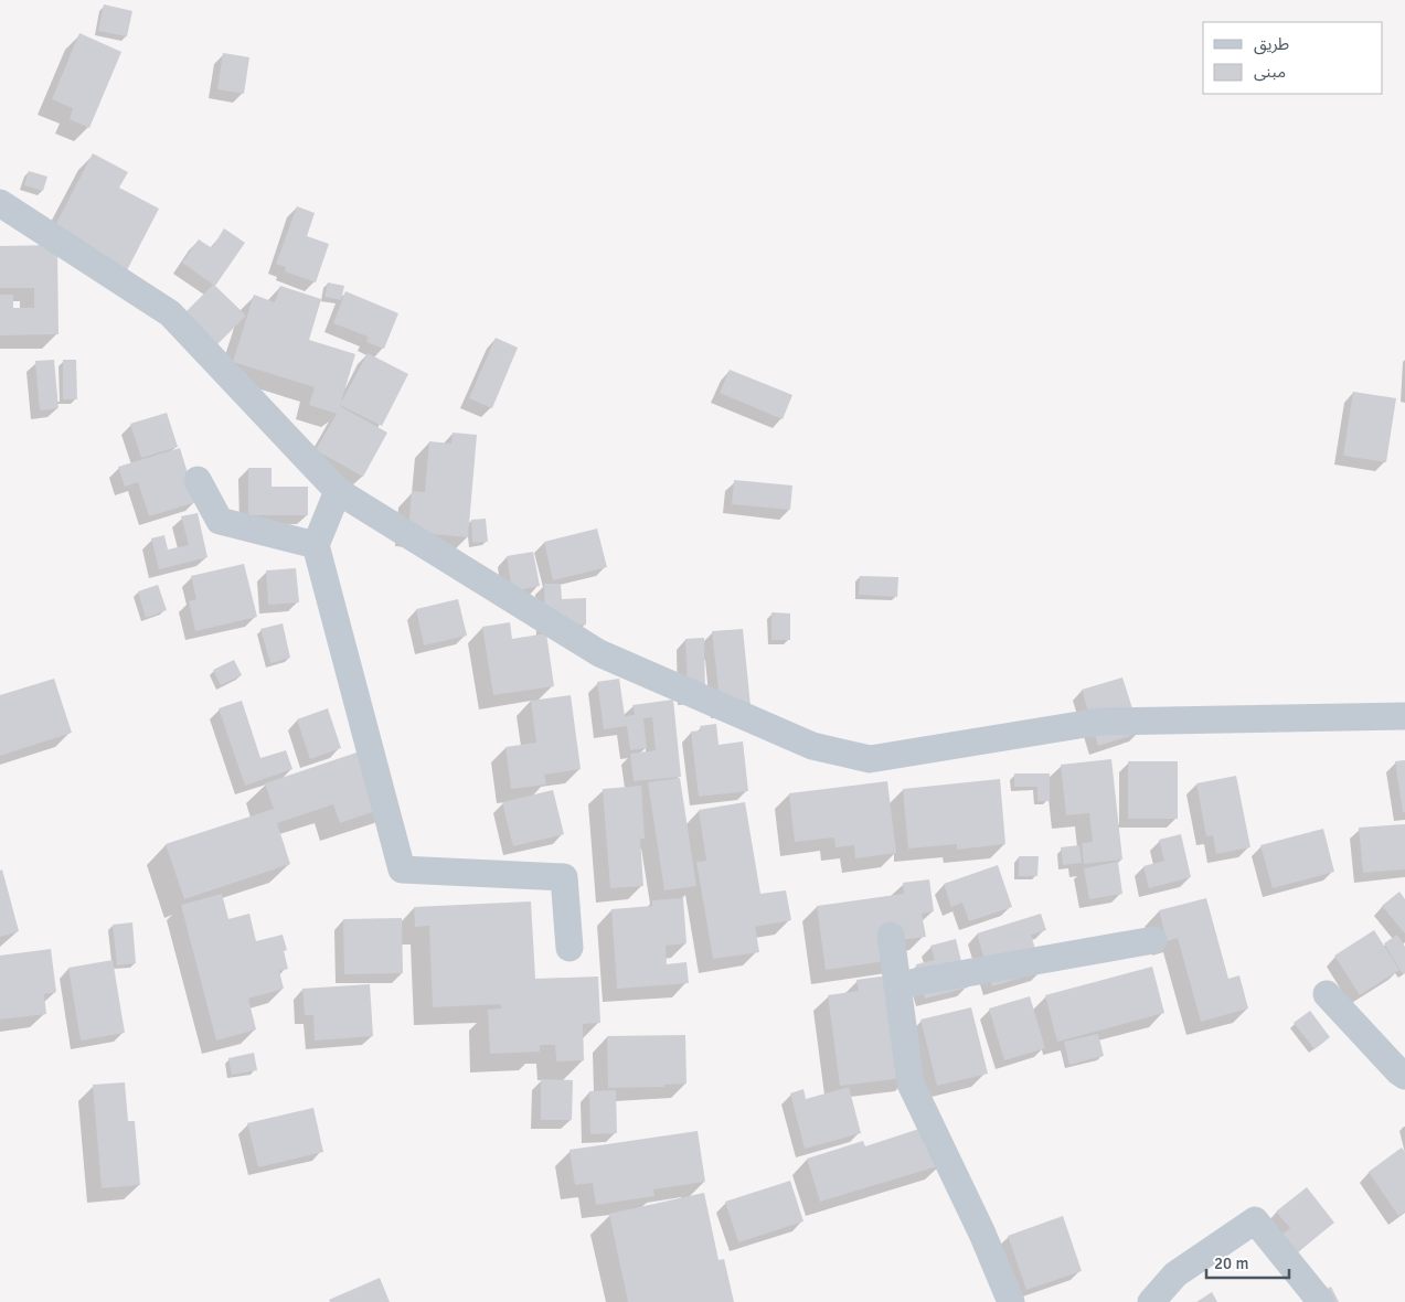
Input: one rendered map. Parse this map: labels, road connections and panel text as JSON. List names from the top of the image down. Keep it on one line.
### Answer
{"legend":["طريق","مبنى"],"scale_bar":"20 m"}
